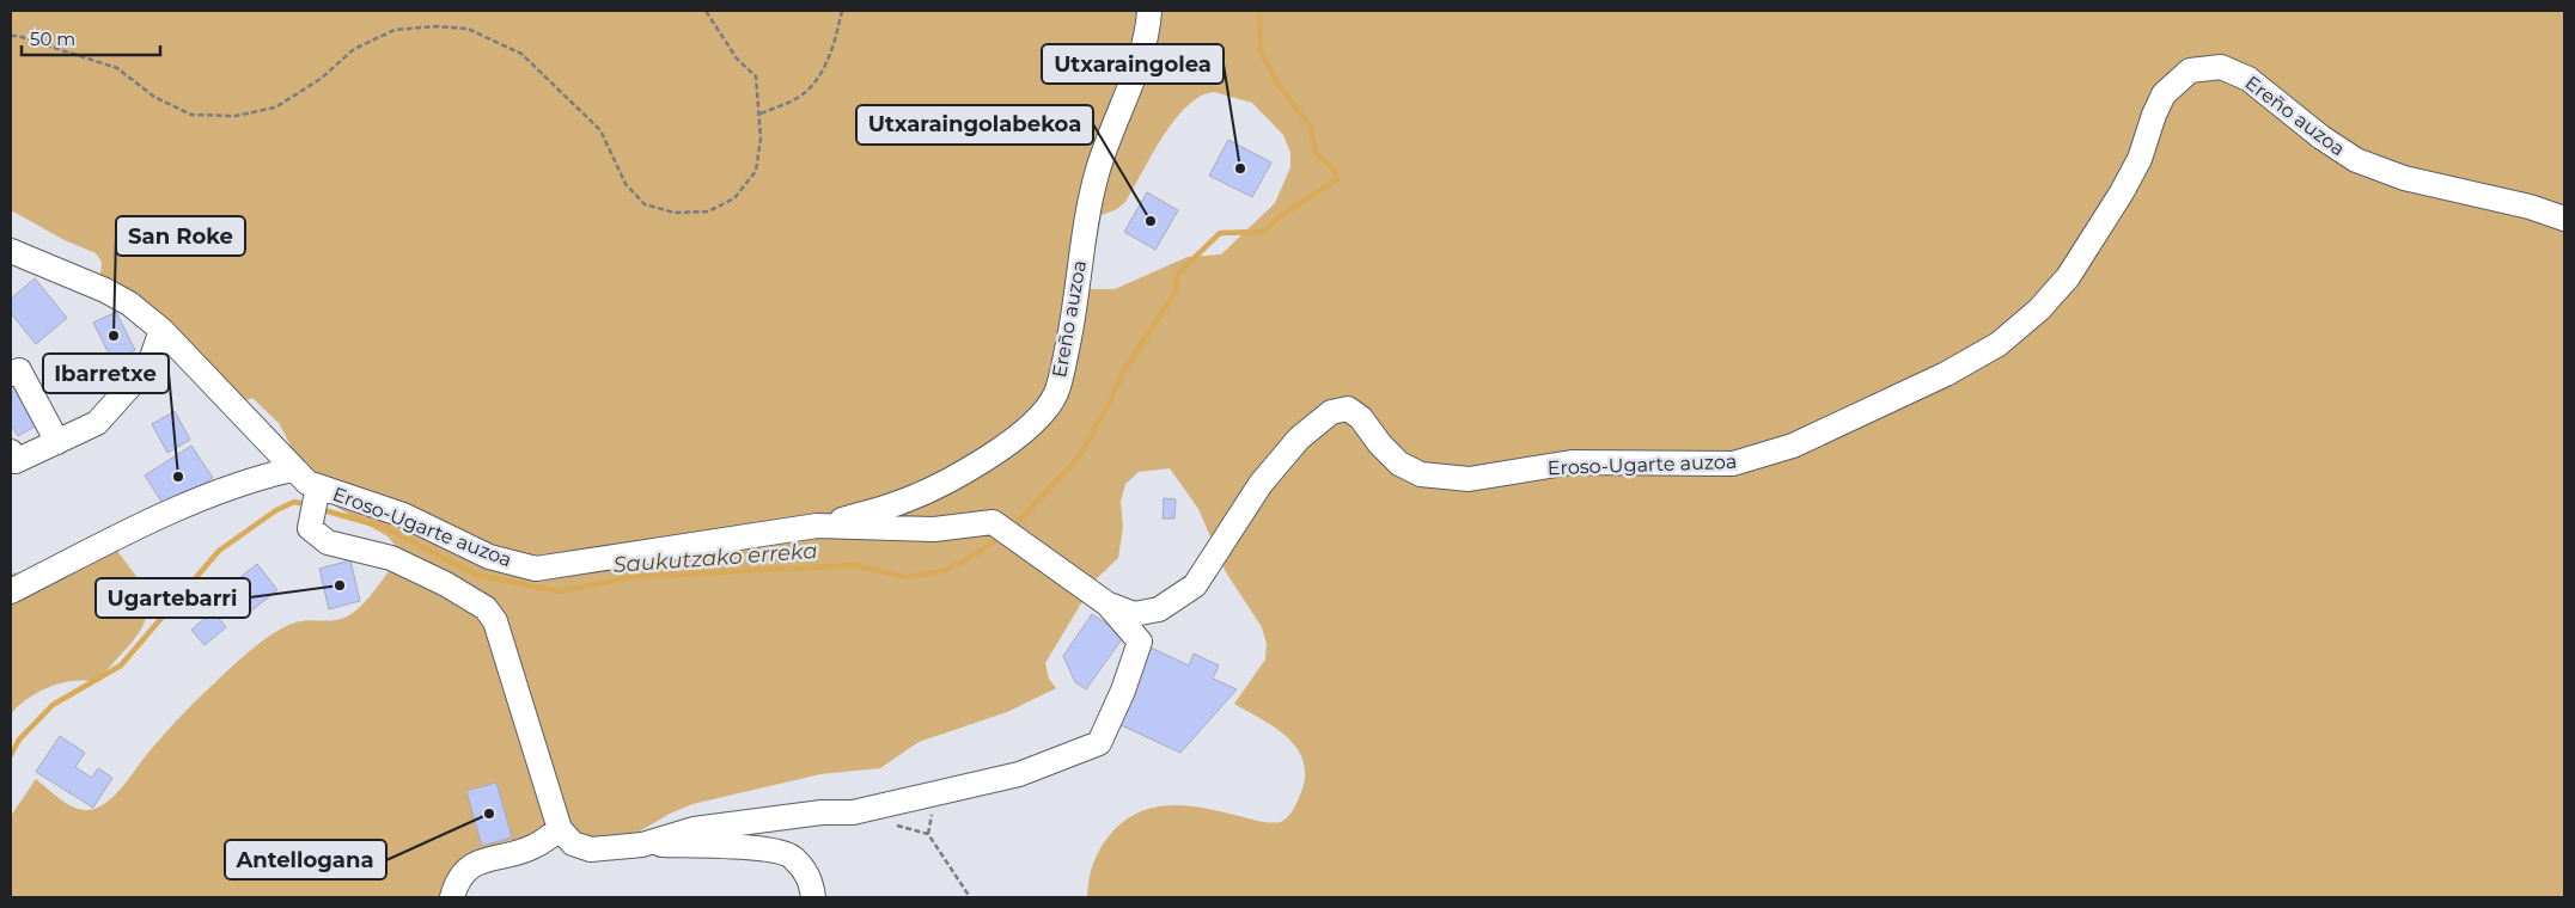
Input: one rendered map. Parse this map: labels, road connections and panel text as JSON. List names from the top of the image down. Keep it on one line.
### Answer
{"streets":{"street":["Ereño auzoa","Eroso-Ugarte auzoa"]},"crossings":[["Ereño auzoa","Eroso-Ugarte auzoa"]],"water":["Saukutzako erreka"],"places":["Utxaraingolea","Utxaraingolabekoa","San Roke","Ibarretxe","Ugartebarri","Antellogana"],"scale_bar":"50 m"}
